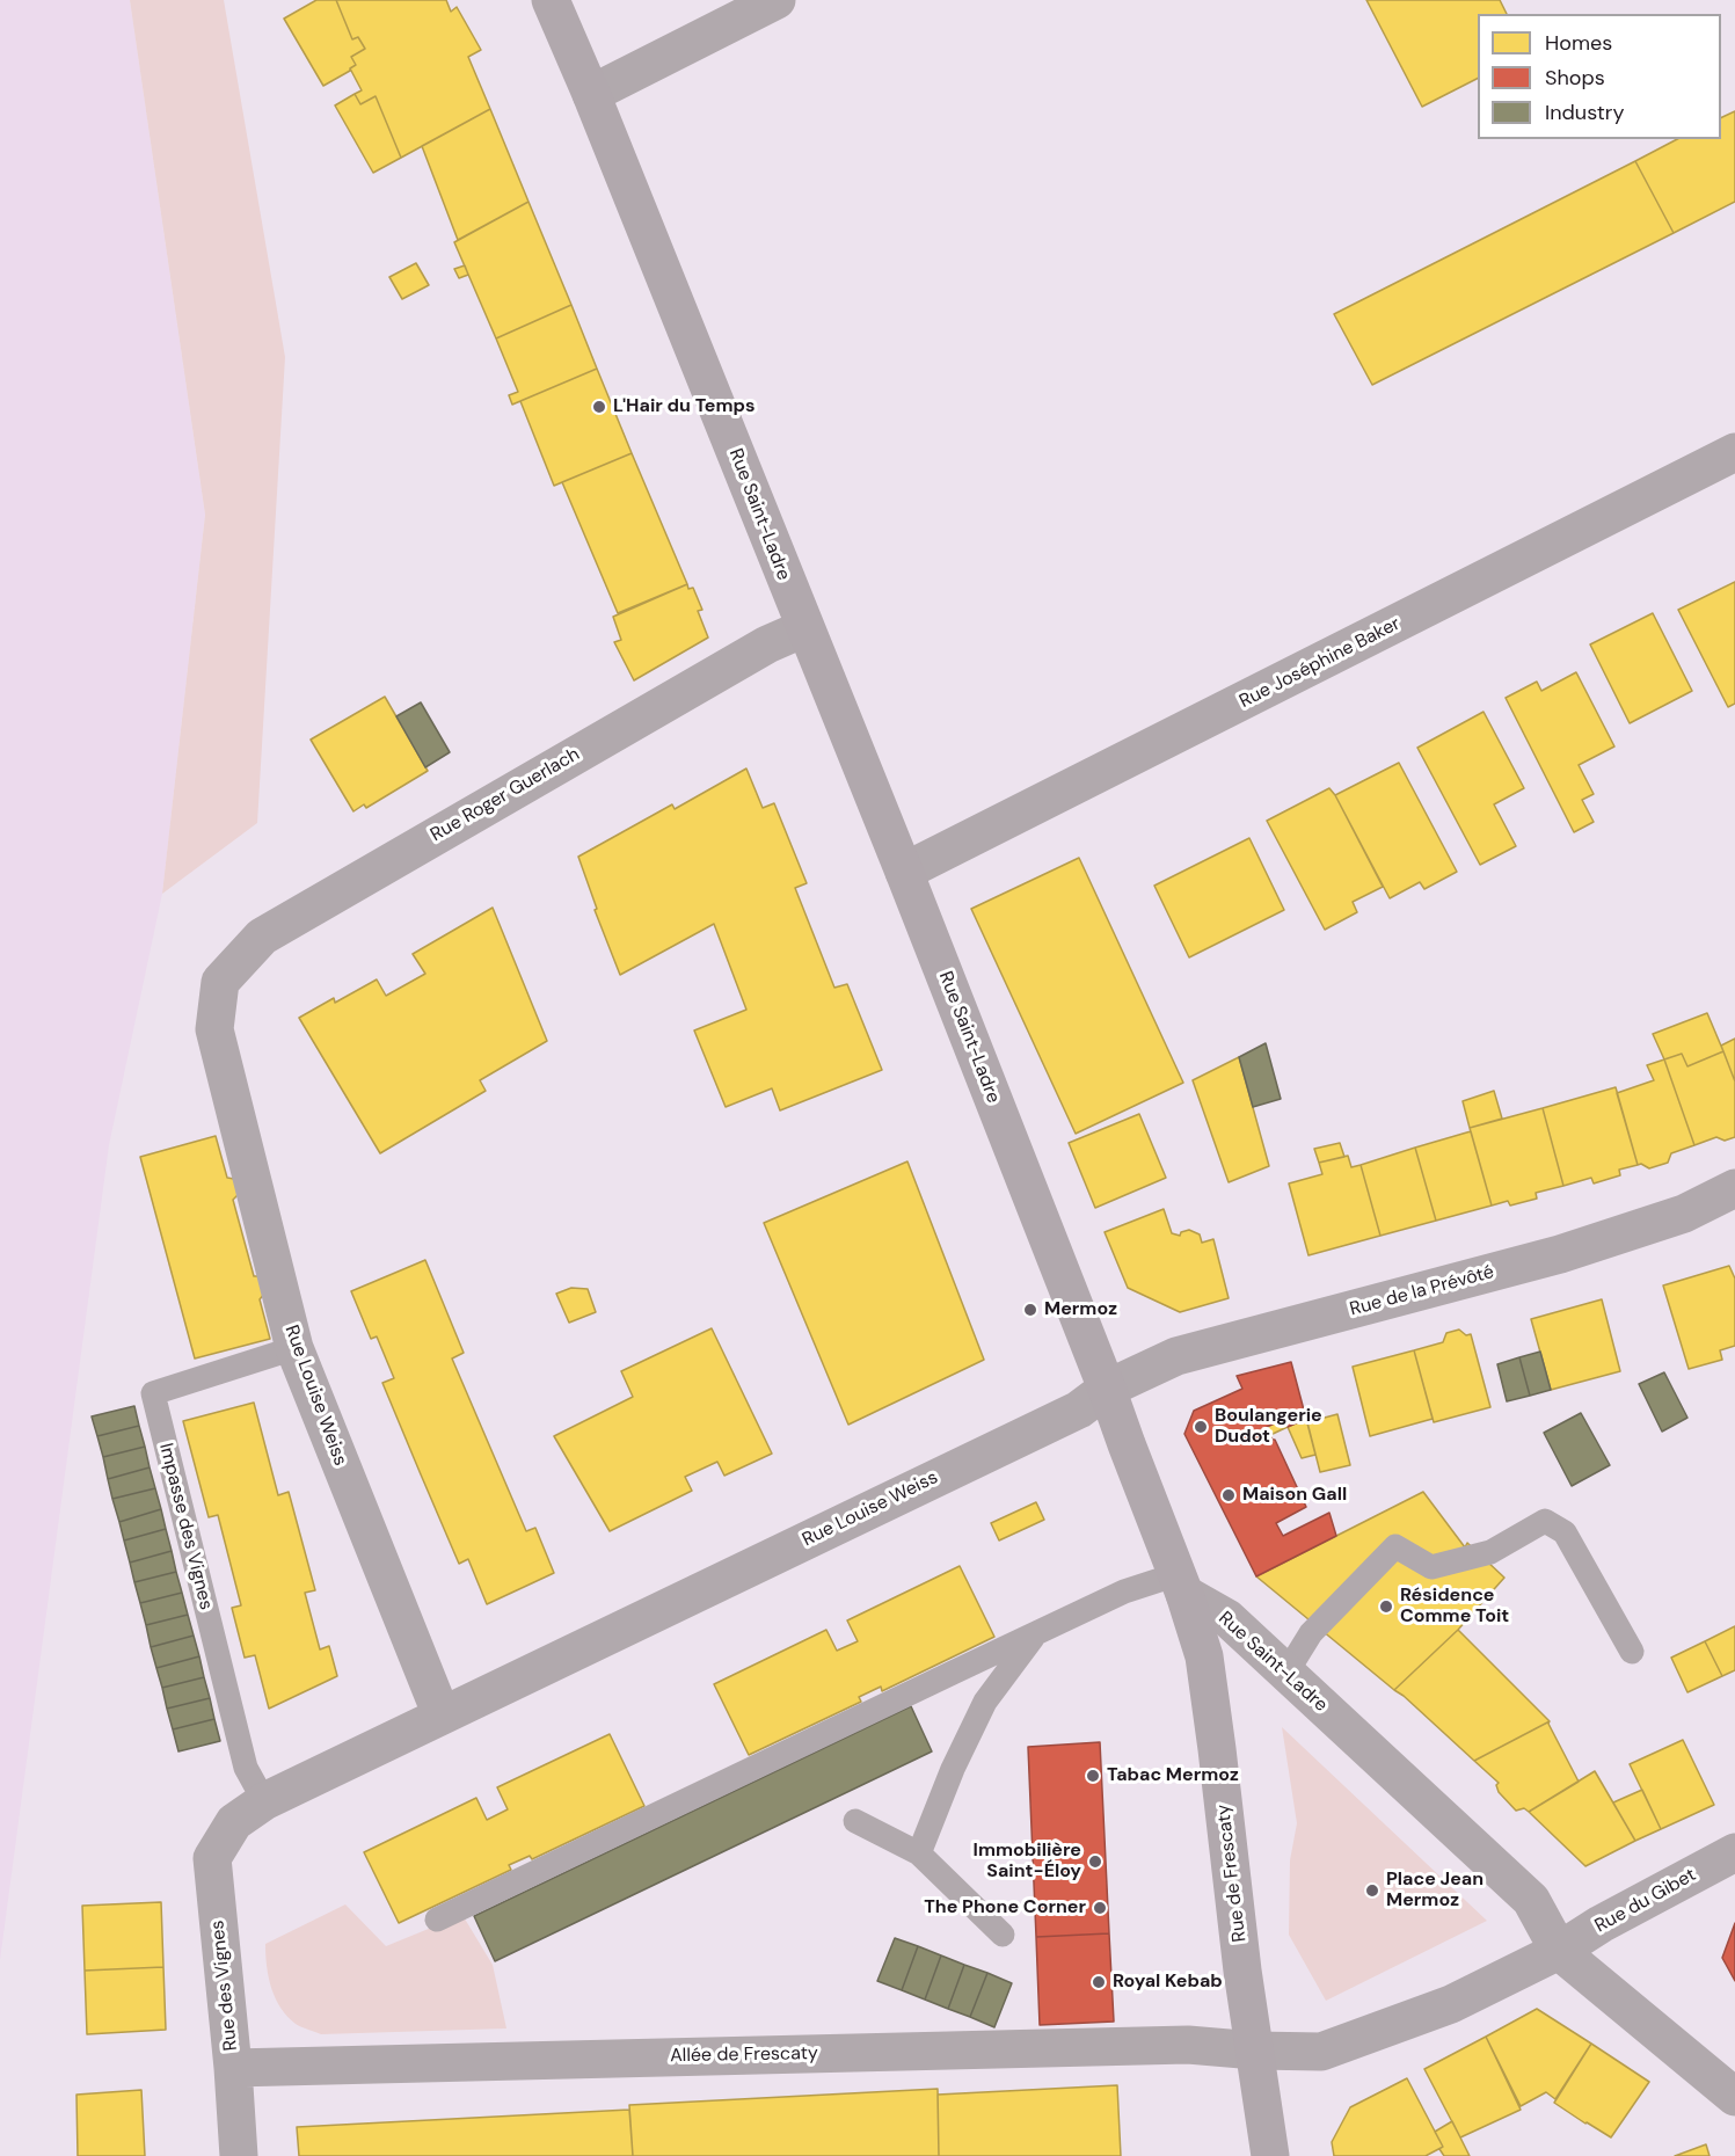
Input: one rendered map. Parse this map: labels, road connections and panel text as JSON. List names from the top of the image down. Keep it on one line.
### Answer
{"streets":{"street":["Rue Saint-Ladre","Rue Joséphine Baker","Rue Roger Guerlach","Rue de la Prévôté","Rue Louise Weiss","Rue de Frescaty","Rue du Gibet","Rue des Vignes","Allée de Frescaty"],"lane":["Impasse des Vignes"]},"crossings":[["Rue Saint-Ladre","Rue Joséphine Baker"],["Rue Saint-Ladre","Rue Roger Guerlach"],["Rue Saint-Ladre","Rue de la Prévôté"],["Rue Saint-Ladre","Rue Louise Weiss"],["Rue Saint-Ladre","Rue de Frescaty"],["Rue Saint-Ladre","Rue du Gibet"],["Rue Roger Guerlach","Rue Louise Weiss"],["Rue de la Prévôté","Rue Louise Weiss"],["Rue Louise Weiss","Impasse des Vignes"],["Rue Louise Weiss","Rue des Vignes"],["Impasse des Vignes","Rue des Vignes"],["Rue de Frescaty","Allée de Frescaty"],["Rue des Vignes","Allée de Frescaty"]],"places":["L'Hair du Temps","Mermoz","Boulangerie Dudot","Maison Gall","Résidence Comme Toit","Tabac Mermoz","Immobilière Saint-Éloy","Place Jean Mermoz","The Phone Corner","Royal Kebab"],"legend":["Homes","Shops","Industry"]}
